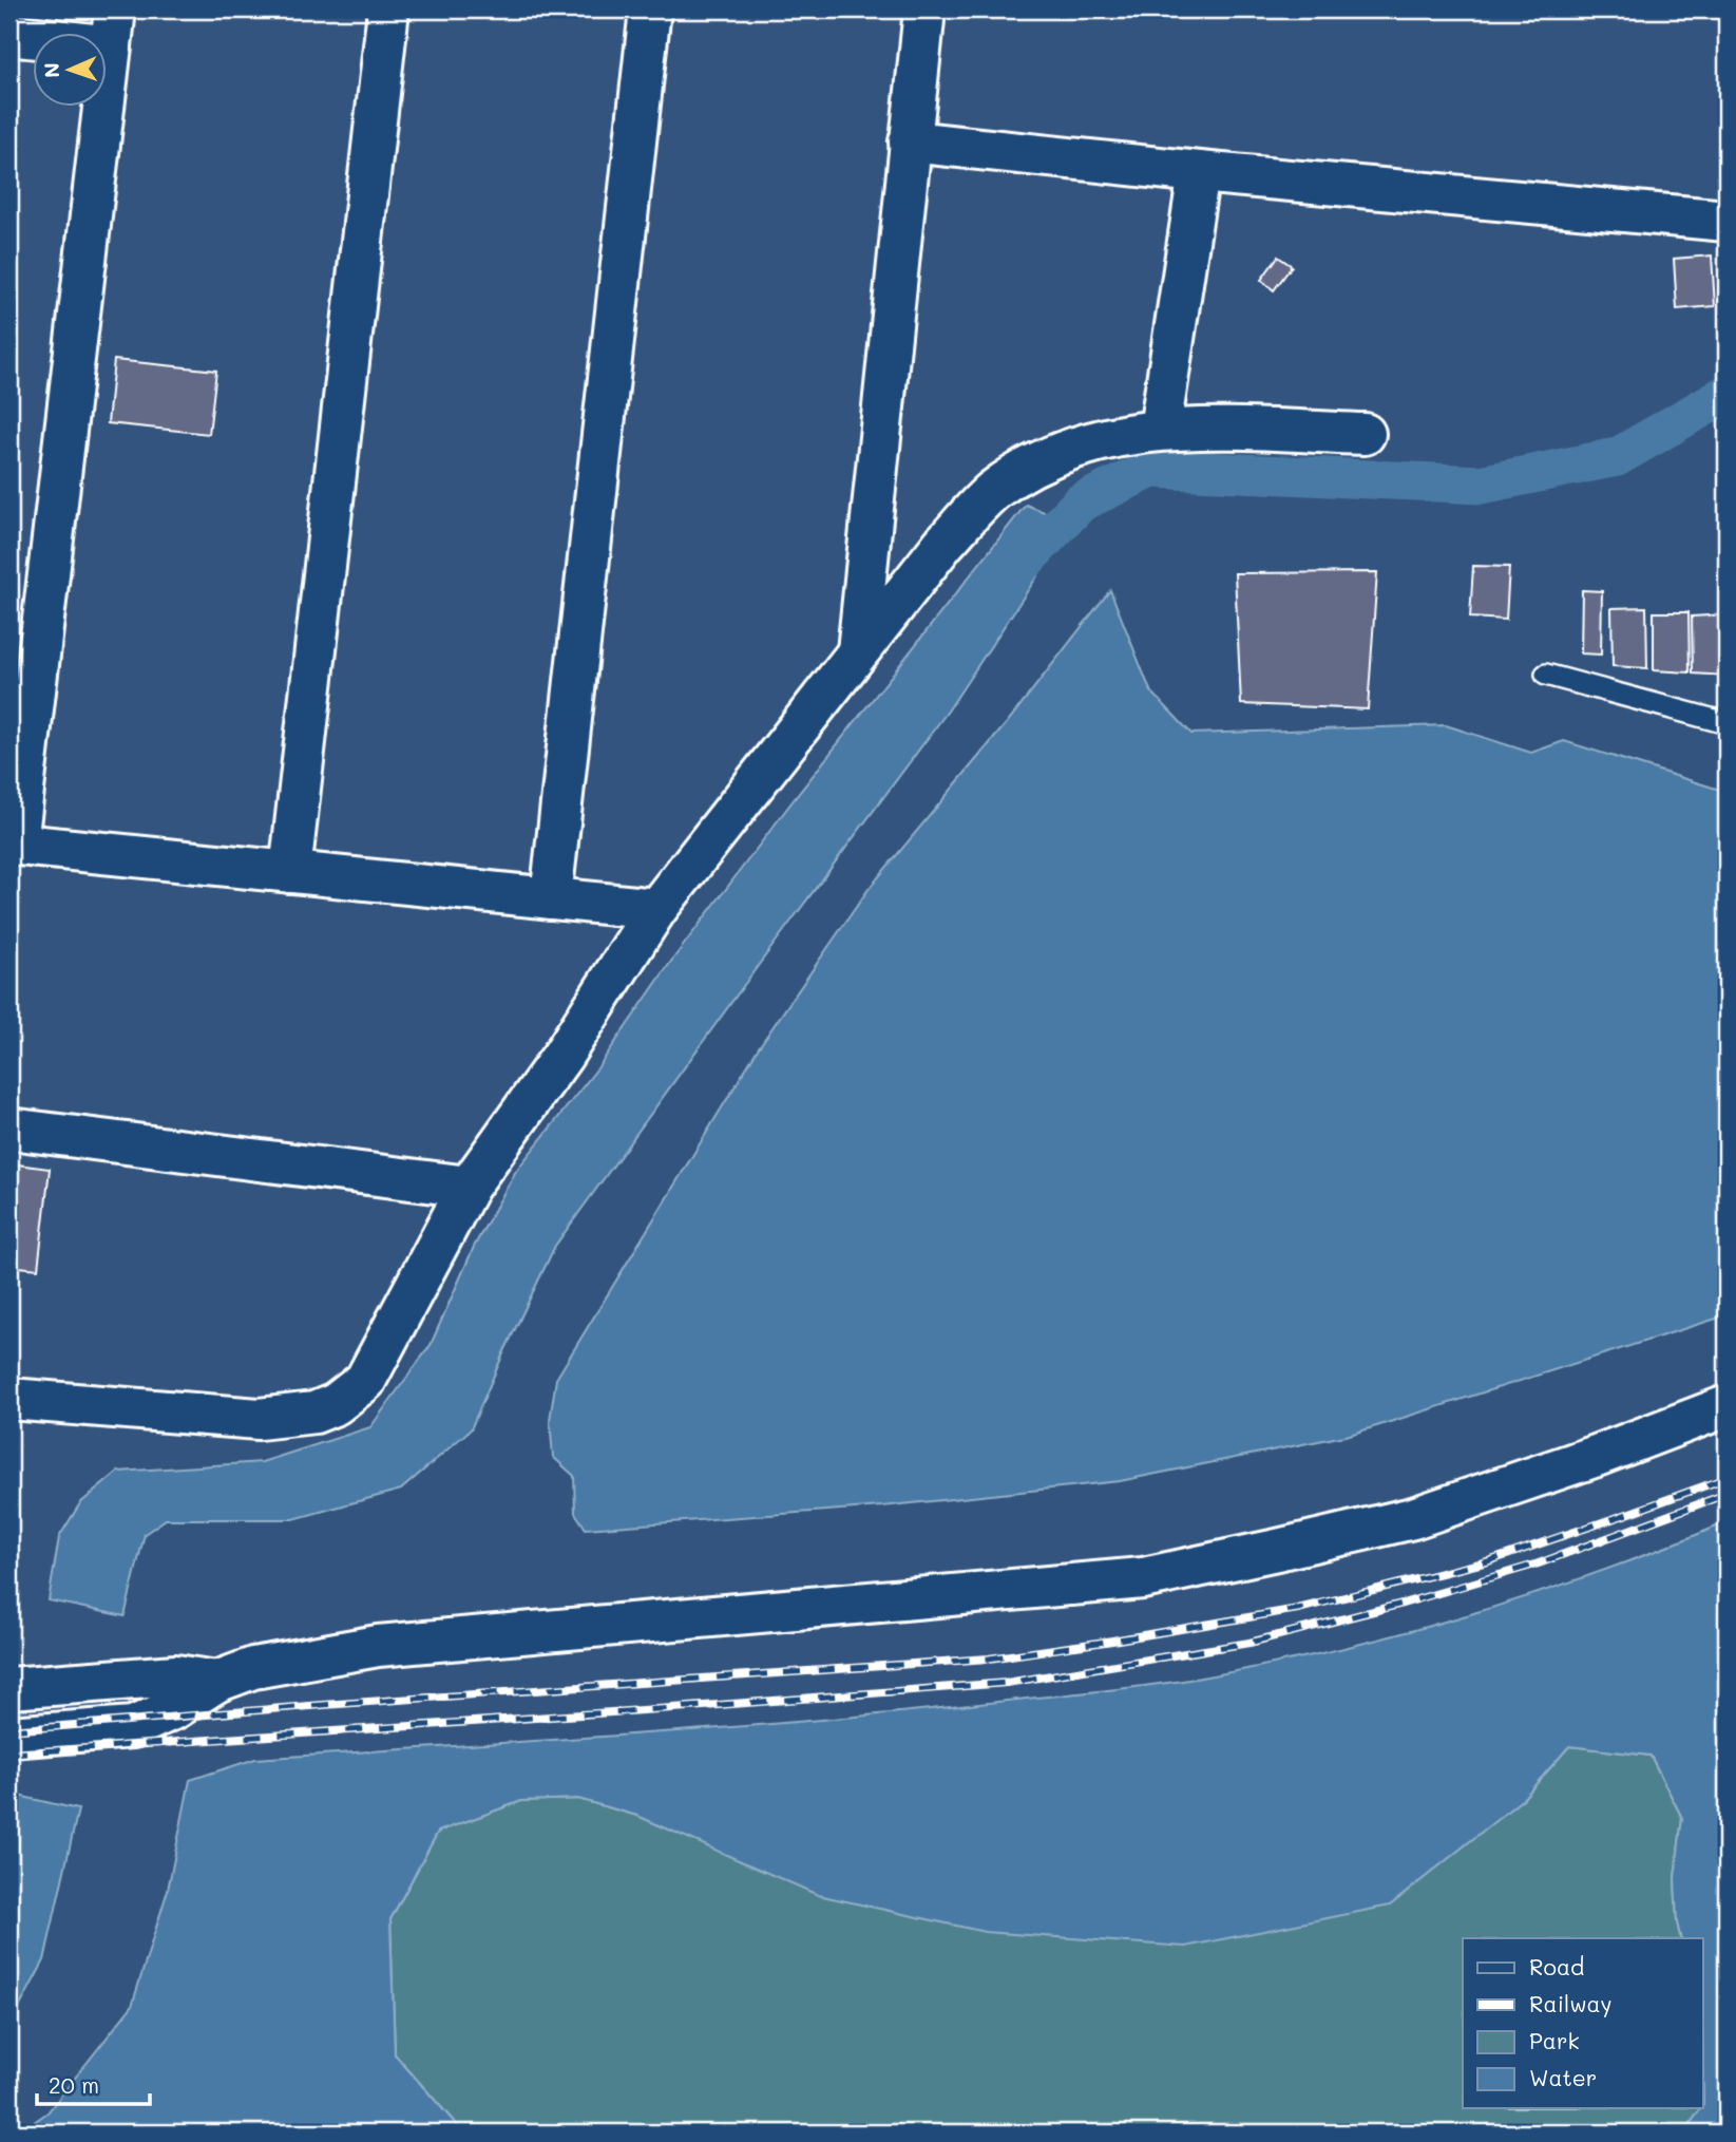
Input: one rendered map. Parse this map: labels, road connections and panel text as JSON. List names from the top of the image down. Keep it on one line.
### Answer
{"legend":["Road","Railway","Park","Water"],"scale_bar":"20 m","north":"left"}
